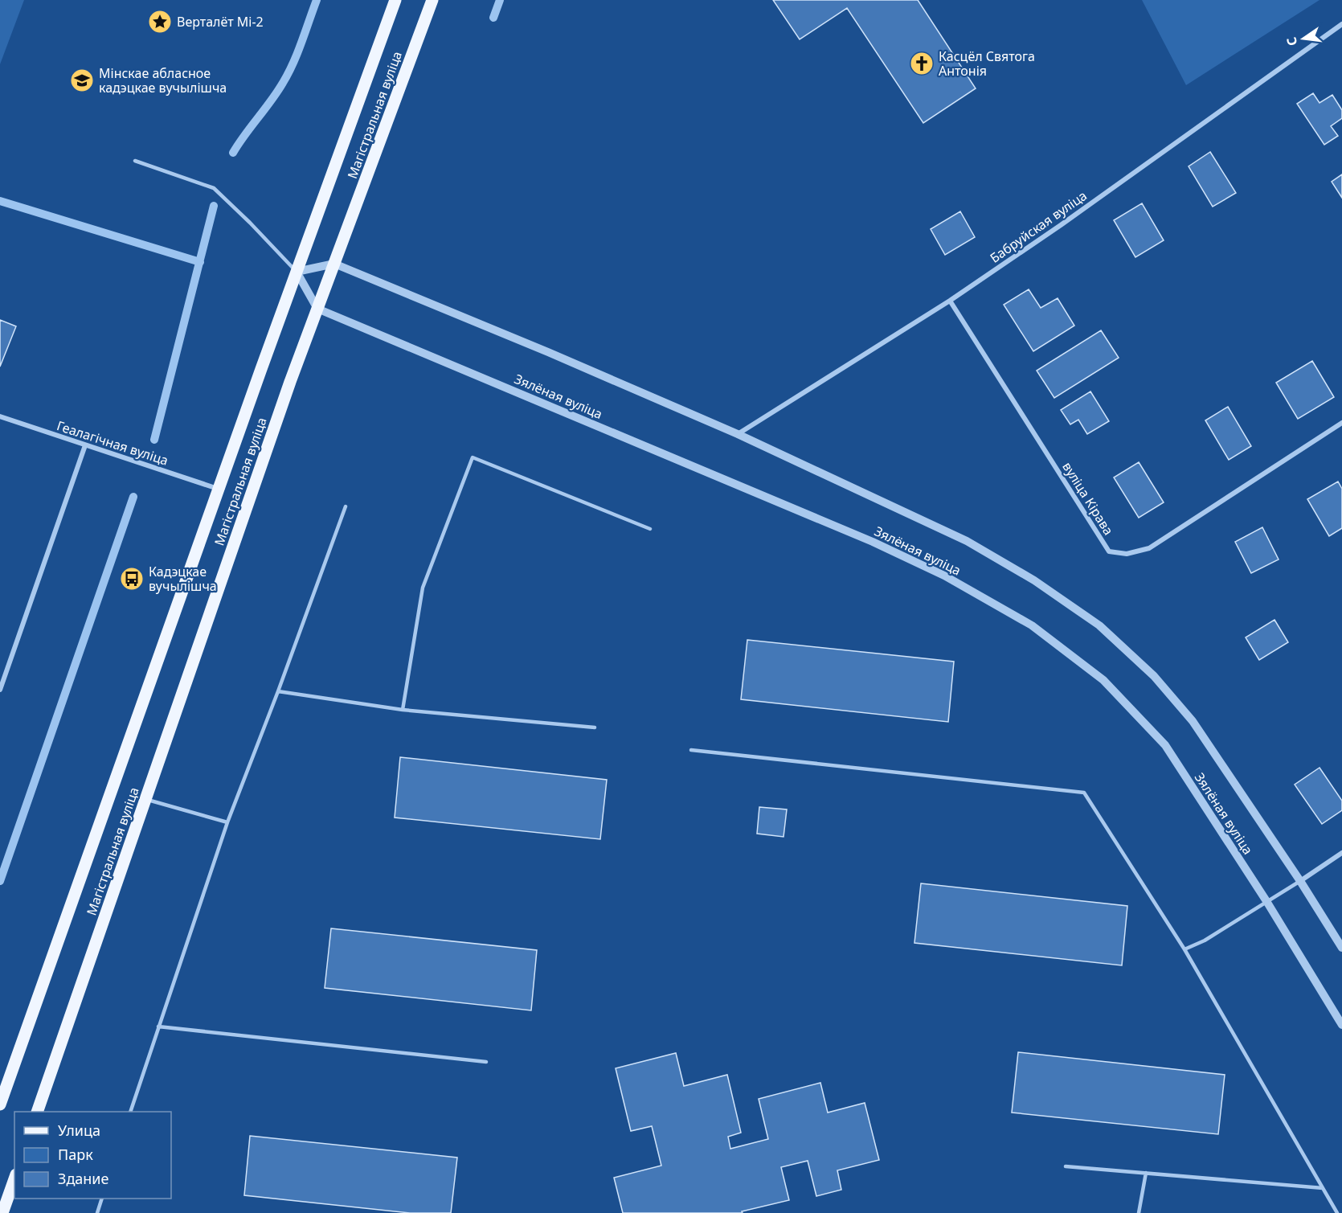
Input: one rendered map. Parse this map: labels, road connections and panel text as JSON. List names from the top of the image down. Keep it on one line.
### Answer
{"streets":{"main road":["Магістральная вуліца"],"street":["Бабруйская вуліца","Зялёная вуліца","Геалагічная вуліца","вуліца Кірава"]},"crossings":[["Магістральная вуліца","Зялёная вуліца"],["Магістральная вуліца","Геалагічная вуліца"],["Бабруйская вуліца","Зялёная вуліца"],["Бабруйская вуліца","вуліца Кірава"]],"places":{"place":["Верталёт Мі-2"],"church":["Касцёл Святога Антонія"],"school or university":["Мінскае абласное кадэцкае вучылішча"],"bus stop":["Кадэцкае вучылішча"]},"legend":["Улица","Парк","Здание"],"north":"left"}
